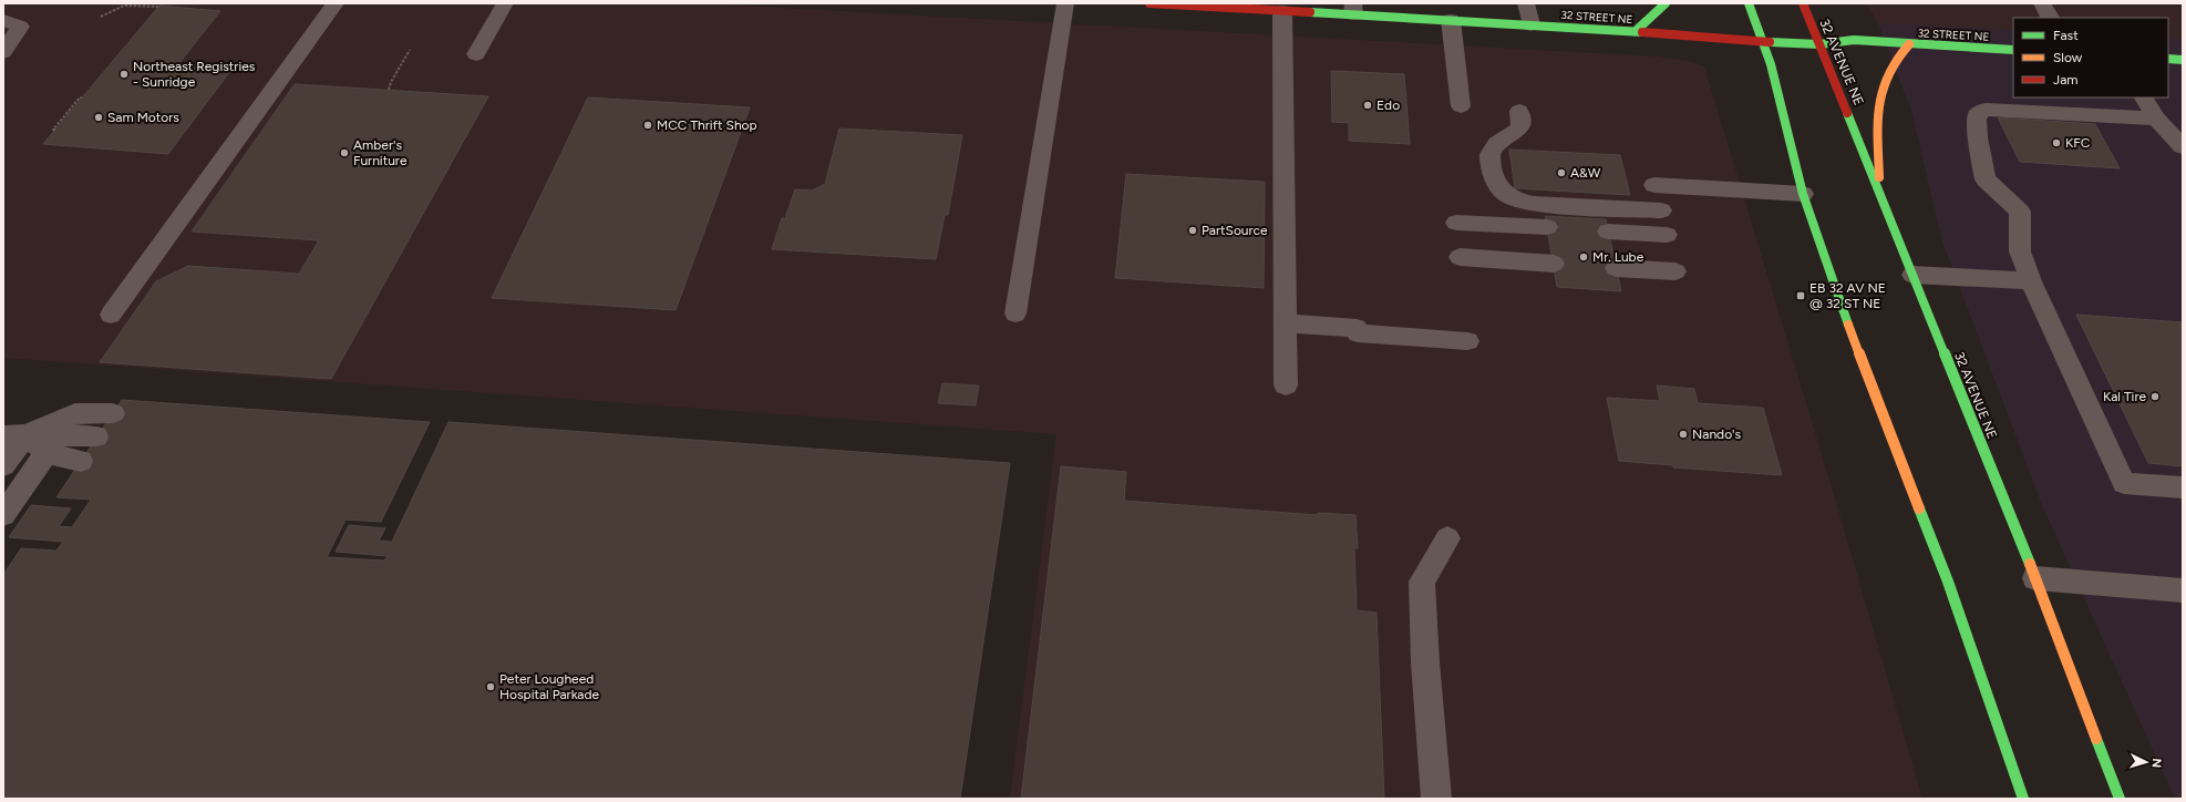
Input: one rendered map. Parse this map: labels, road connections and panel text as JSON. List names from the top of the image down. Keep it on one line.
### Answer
{"streets":{"main road":["32 STREET NE","32 AVENUE NE"]},"crossings":[["32 STREET NE","32 AVENUE NE"]],"places":{"other":["Northeast Registries - Sunridge","Edo","Sam Motors","MCC Thrift Shop","KFC","Amber's Furniture","A&W","PartSource","Mr. Lube","Kal Tire","Nando's","Peter Lougheed Hospital Parkade"],"transit":["EB 32 AV NE @ 32 ST NE"]},"legend":["Fast","Slow","Jam"],"north":"right"}
